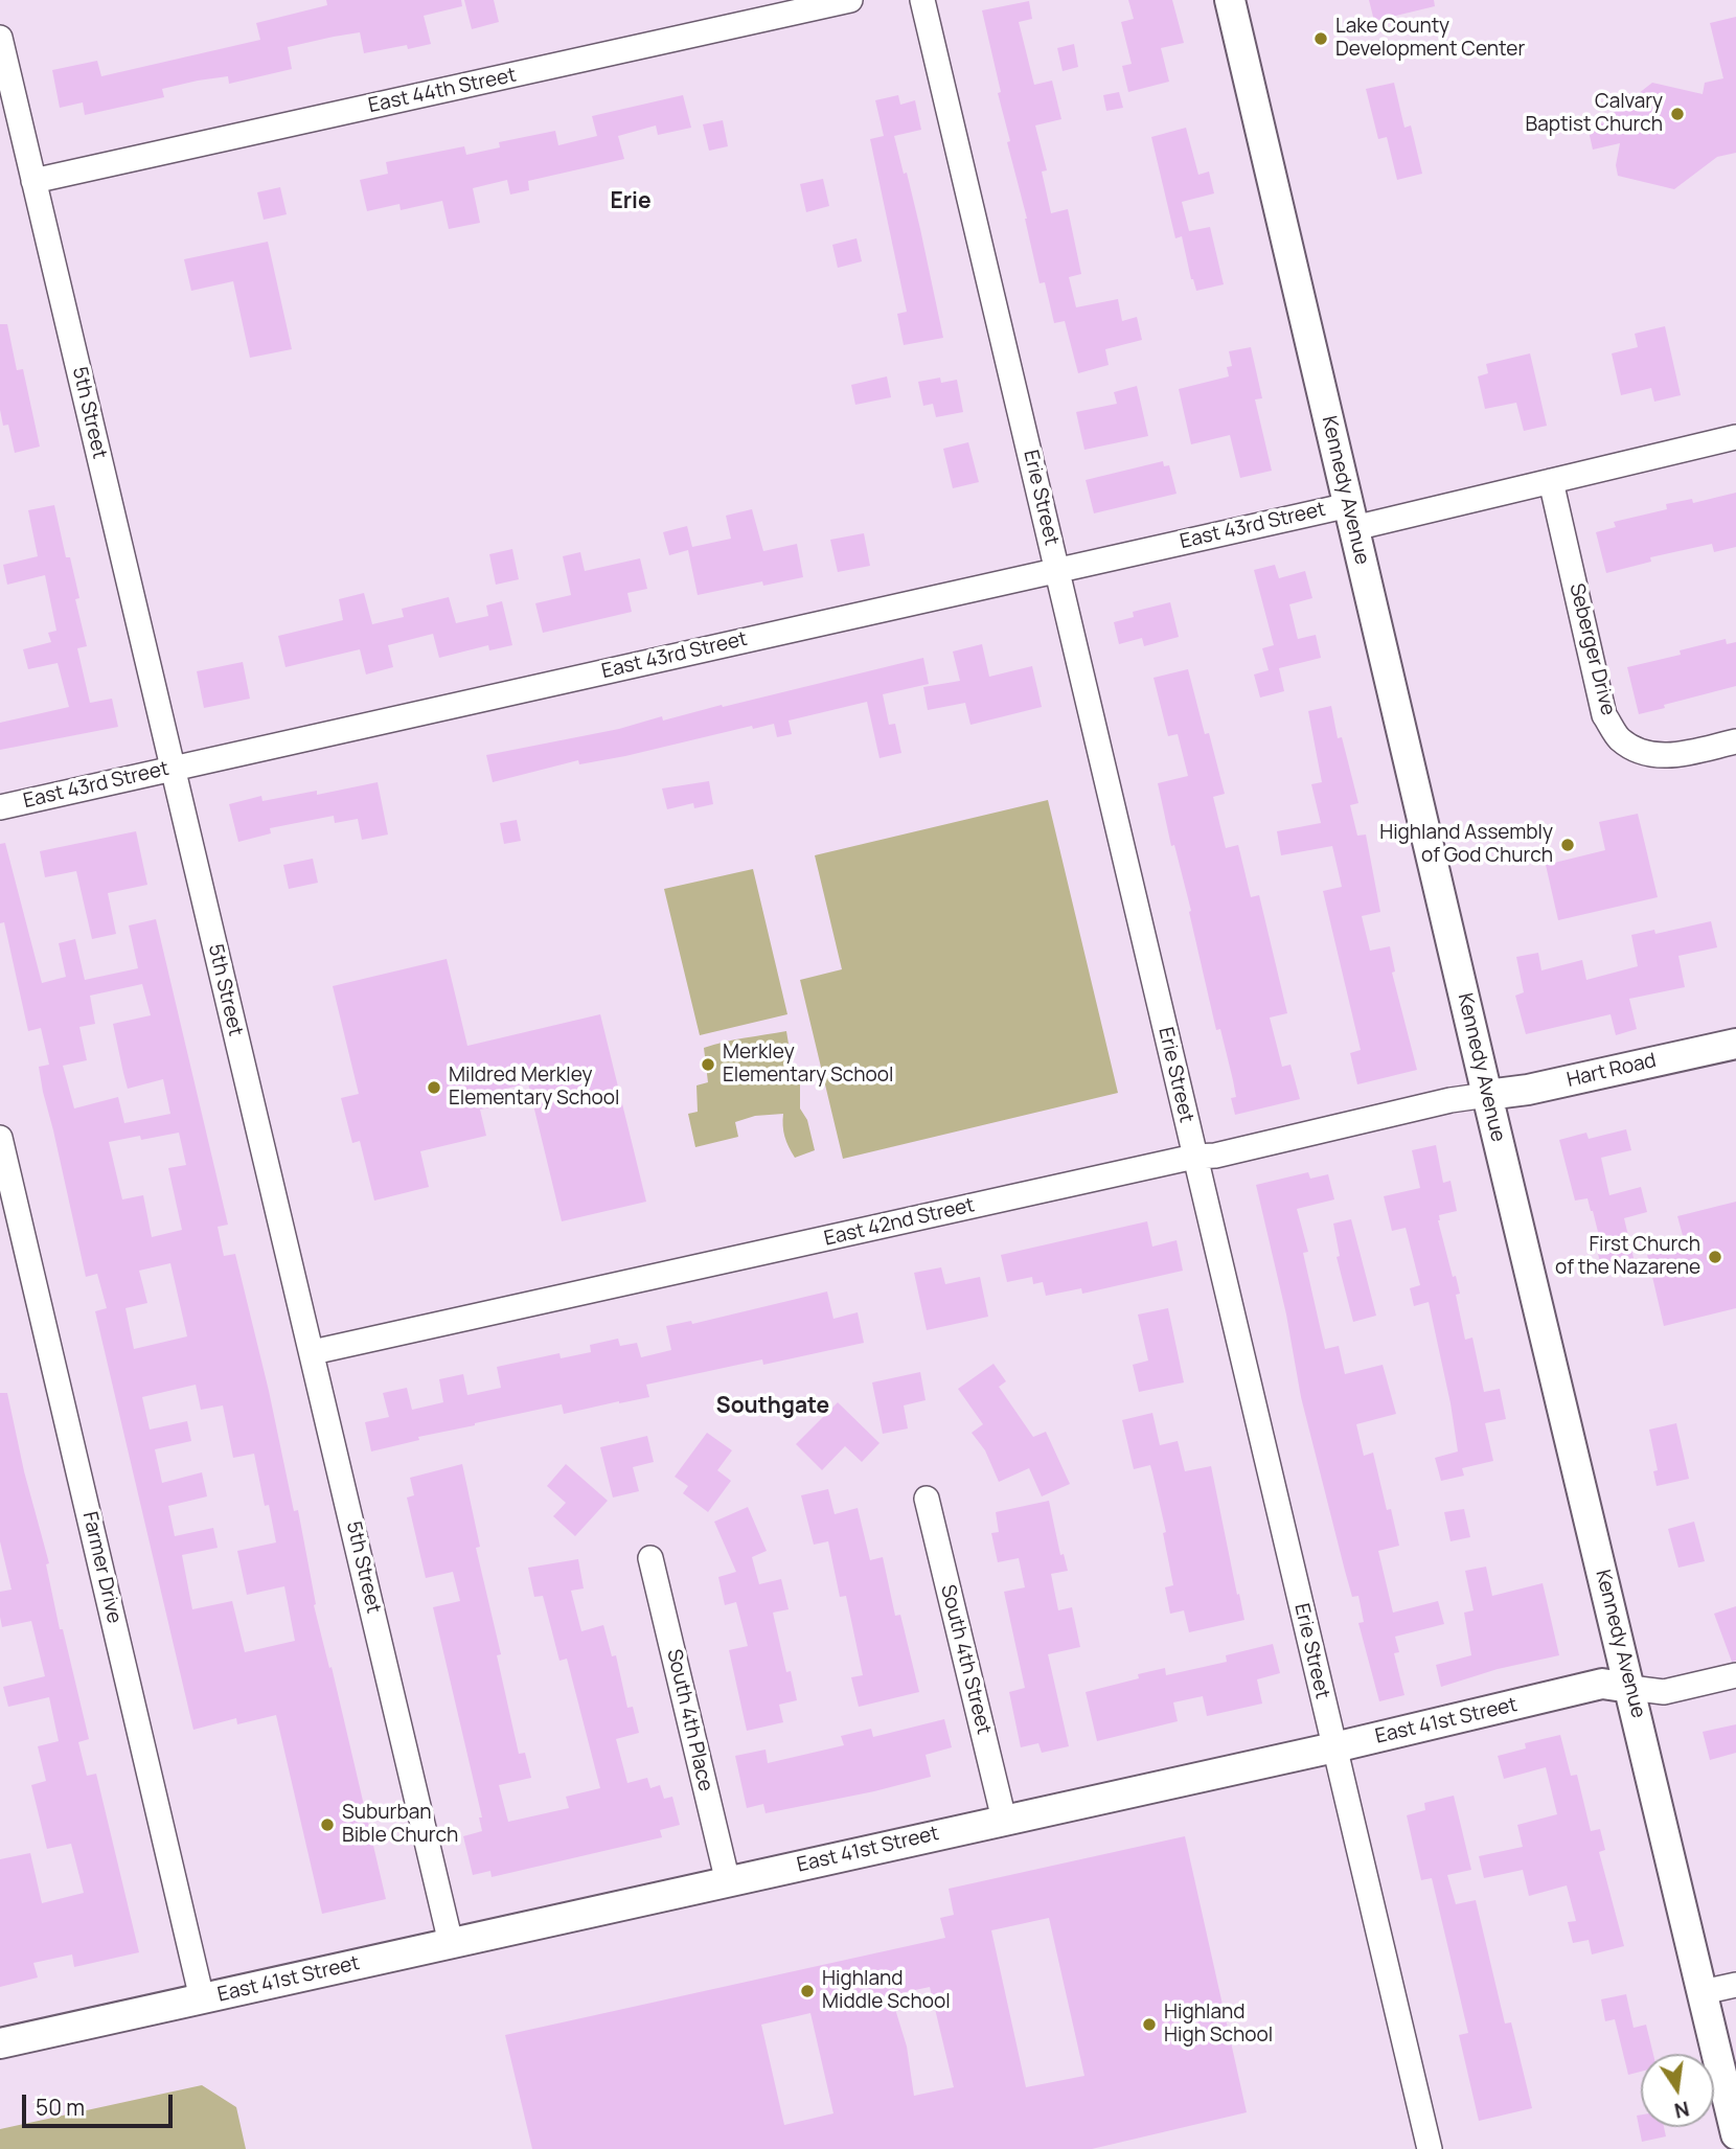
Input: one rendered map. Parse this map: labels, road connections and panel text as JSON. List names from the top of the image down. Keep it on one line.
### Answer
{"streets":{"street":["East 44th Street","5th Street","Kennedy Avenue","Erie Street","East 43rd Street","Seberger Drive","Hart Road","East 42nd Street","Farmer Drive","South 4th Street","South 4th Place","East 41st Street"]},"crossings":[["East 44th Street","5th Street"],["5th Street","East 43rd Street"],["5th Street","East 42nd Street"],["5th Street","East 41st Street"],["Kennedy Avenue","East 43rd Street"],["Kennedy Avenue","Hart Road"],["Kennedy Avenue","East 42nd Street"],["Kennedy Avenue","East 41st Street"],["Erie Street","East 43rd Street"],["Erie Street","East 42nd Street"],["Erie Street","East 41st Street"],["East 43rd Street","Seberger Drive"],["Hart Road","East 42nd Street"],["Farmer Drive","East 41st Street"],["South 4th Street","East 41st Street"],["South 4th Place","East 41st Street"]],"districts":["Erie","Southgate"],"places":["Lake County Development Center","Calvary Baptist Church","Highland Assembly of God Church","Merkley Elementary School","Mildred Merkley Elementary School","First Church of the Nazarene","Suburban Bible Church","Highland Middle School","Highland High School"],"scale_bar":"50 m","north":"bottom"}
